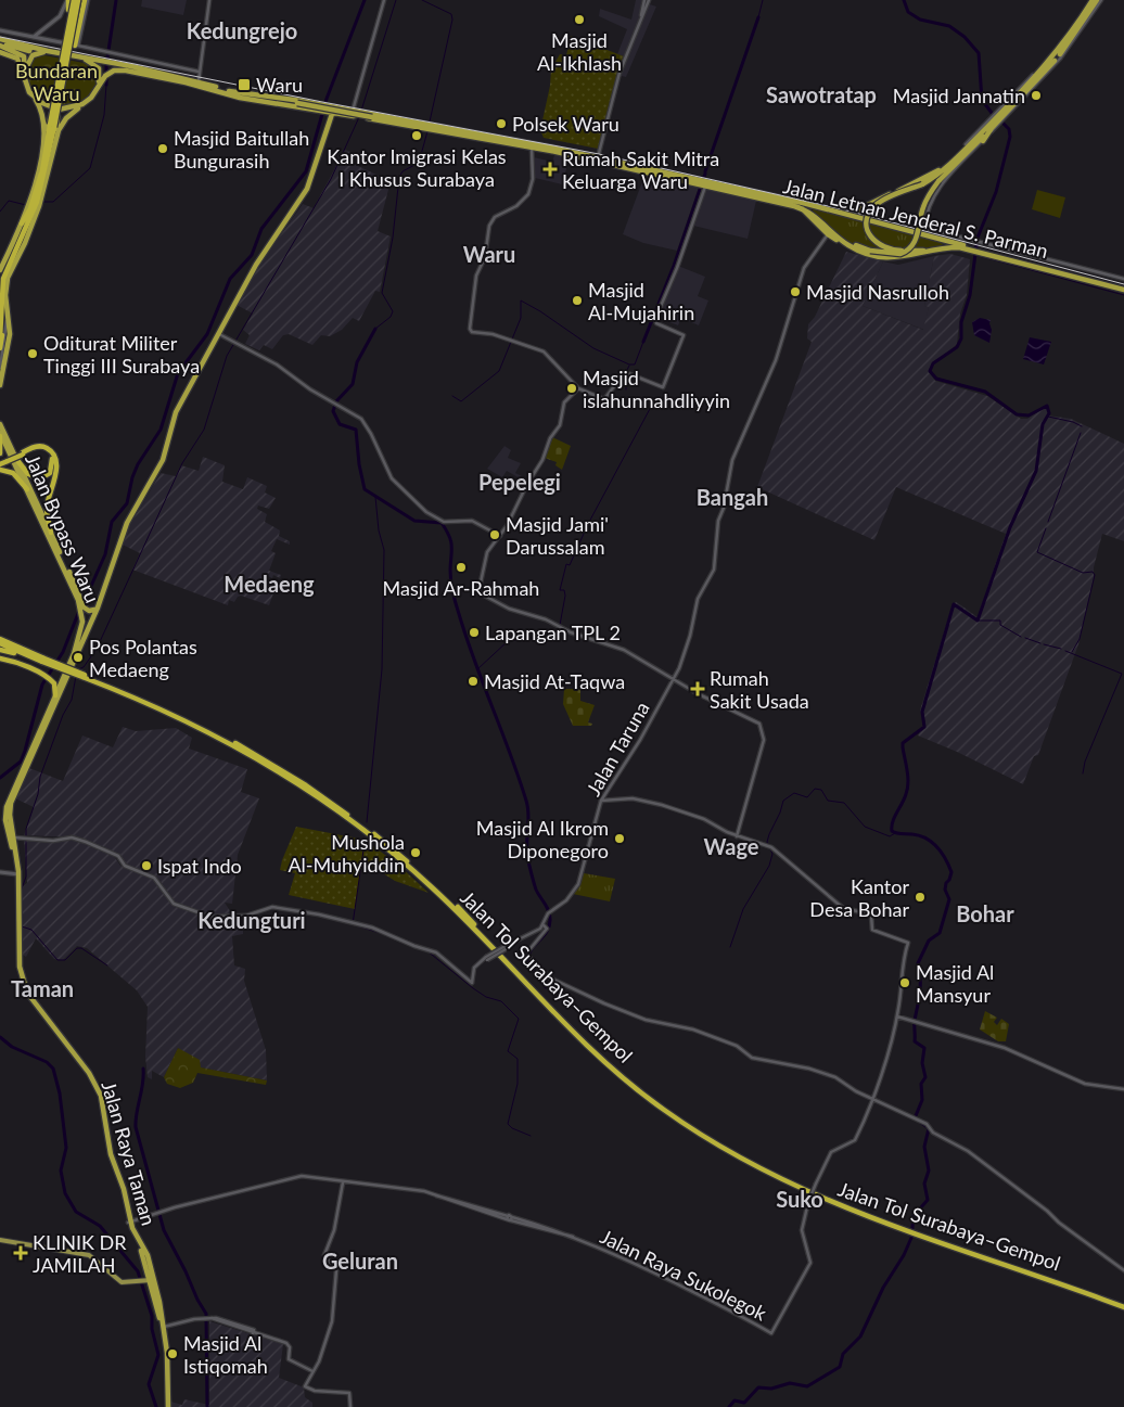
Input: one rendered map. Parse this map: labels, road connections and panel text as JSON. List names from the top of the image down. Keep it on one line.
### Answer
{"streets":{"highway":["Jalan Letnan Jenderal S. Parman","Jalan Bypass Waru","Jalan Tol Surabaya–Gempol","Jalan Raya Taman"],"street":["Jalan Taruna","Jalan Raya Sukolegok"]},"crossings":[["Jalan Bypass Waru","Jalan Raya Taman"],["Jalan Taruna","Jalan Raya Sukolegok"]],"districts":["Kedungrejo","Sawotratap","Waru","Pepelegi","Bangah","Medaeng","Wage","Bohar","Kedungturi","Taman","Suko","Geluran"],"parks":["Bundaran Waru"],"places":{"other":["Masjid Al-Ikhlash","Masjid Jannatin","Polsek Waru","Kantor Imigrasi Kelas I Khusus Surabaya","Masjid Baitullah Bungurasih","Masjid Nasrulloh","Masjid Al-Mujahirin","Oditurat Militer Tinggi III Surabaya","Masjid islahunnahdliyyin","Masjid Jami' Darussalam","Masjid Ar-Rahmah","Lapangan TPL 2","Pos Polantas Medaeng","Masjid At-Taqwa","Masjid Al Ikrom Diponegoro","Mushola Al-Muhyiddin","Ispat Indo","Kantor Desa Bohar","Masjid Al Mansyur","Masjid Al Istiqomah"],"transit":["Waru"],"health":["Rumah Sakit Mitra Keluarga Waru","Rumah Sakit Usada","KLINIK DR JAMILAH"]}}
